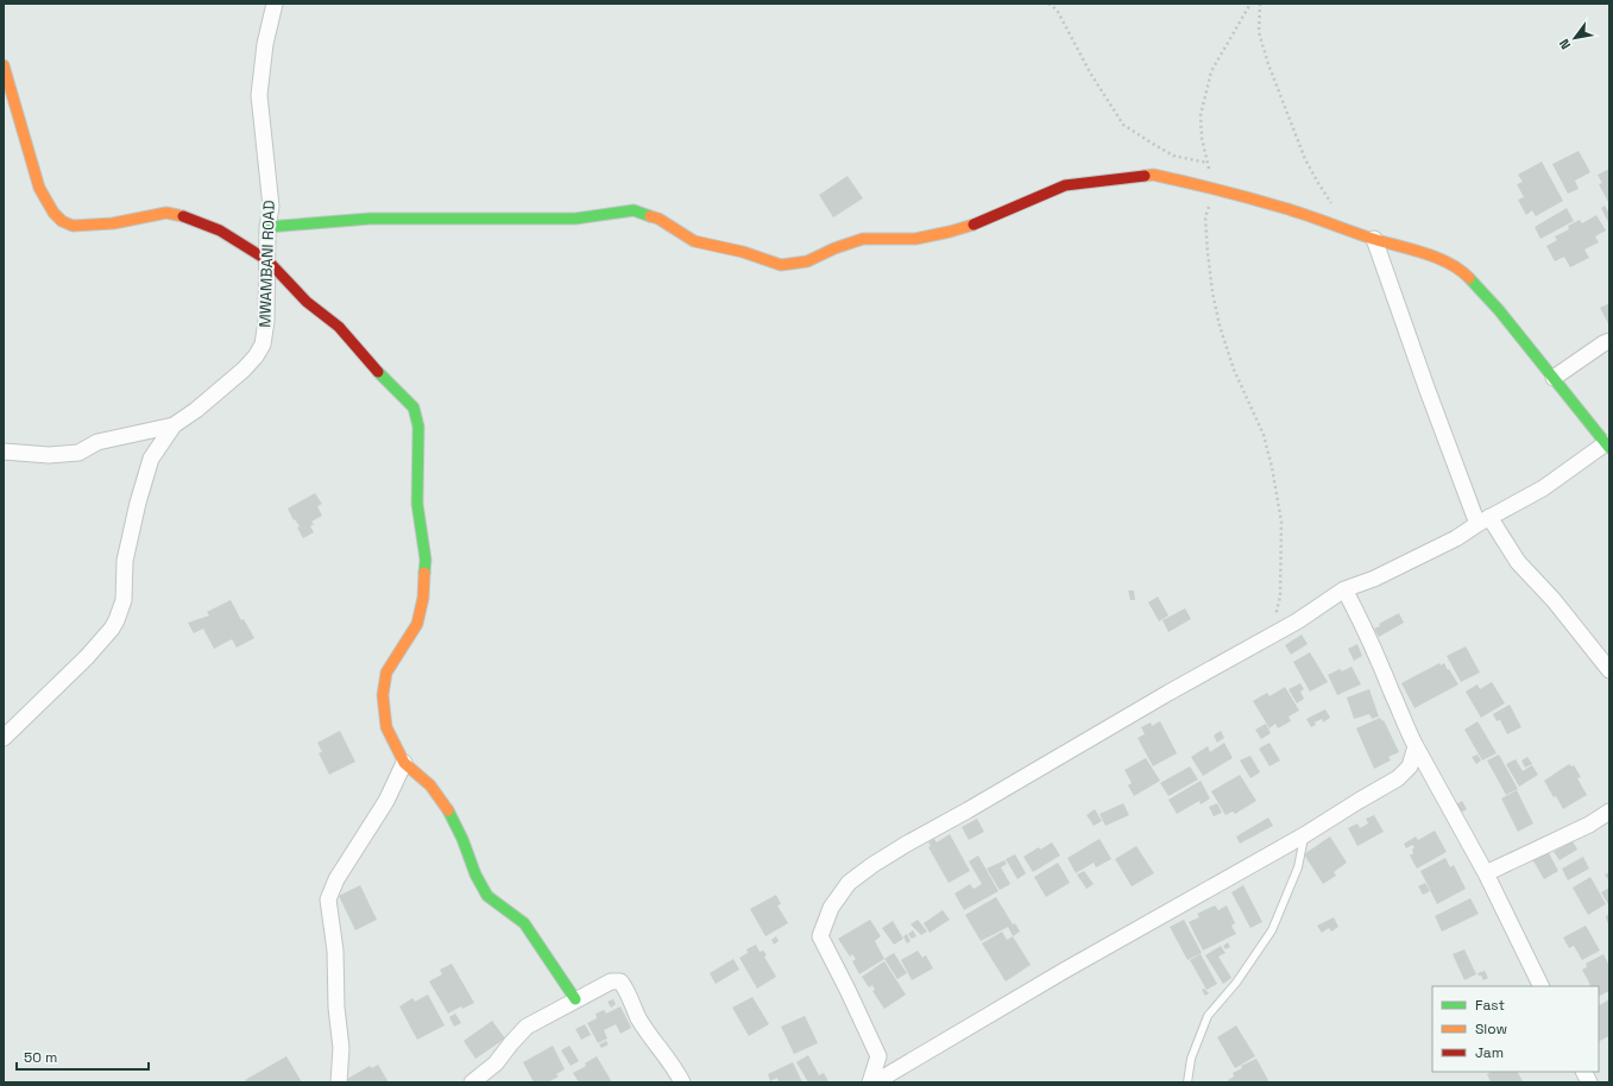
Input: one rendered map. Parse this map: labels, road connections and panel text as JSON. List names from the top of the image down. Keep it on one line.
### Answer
{"streets":{"street":["MWAMBANI ROAD"]},"legend":["Fast","Slow","Jam"],"scale_bar":"50 m","north":"bottom left"}
